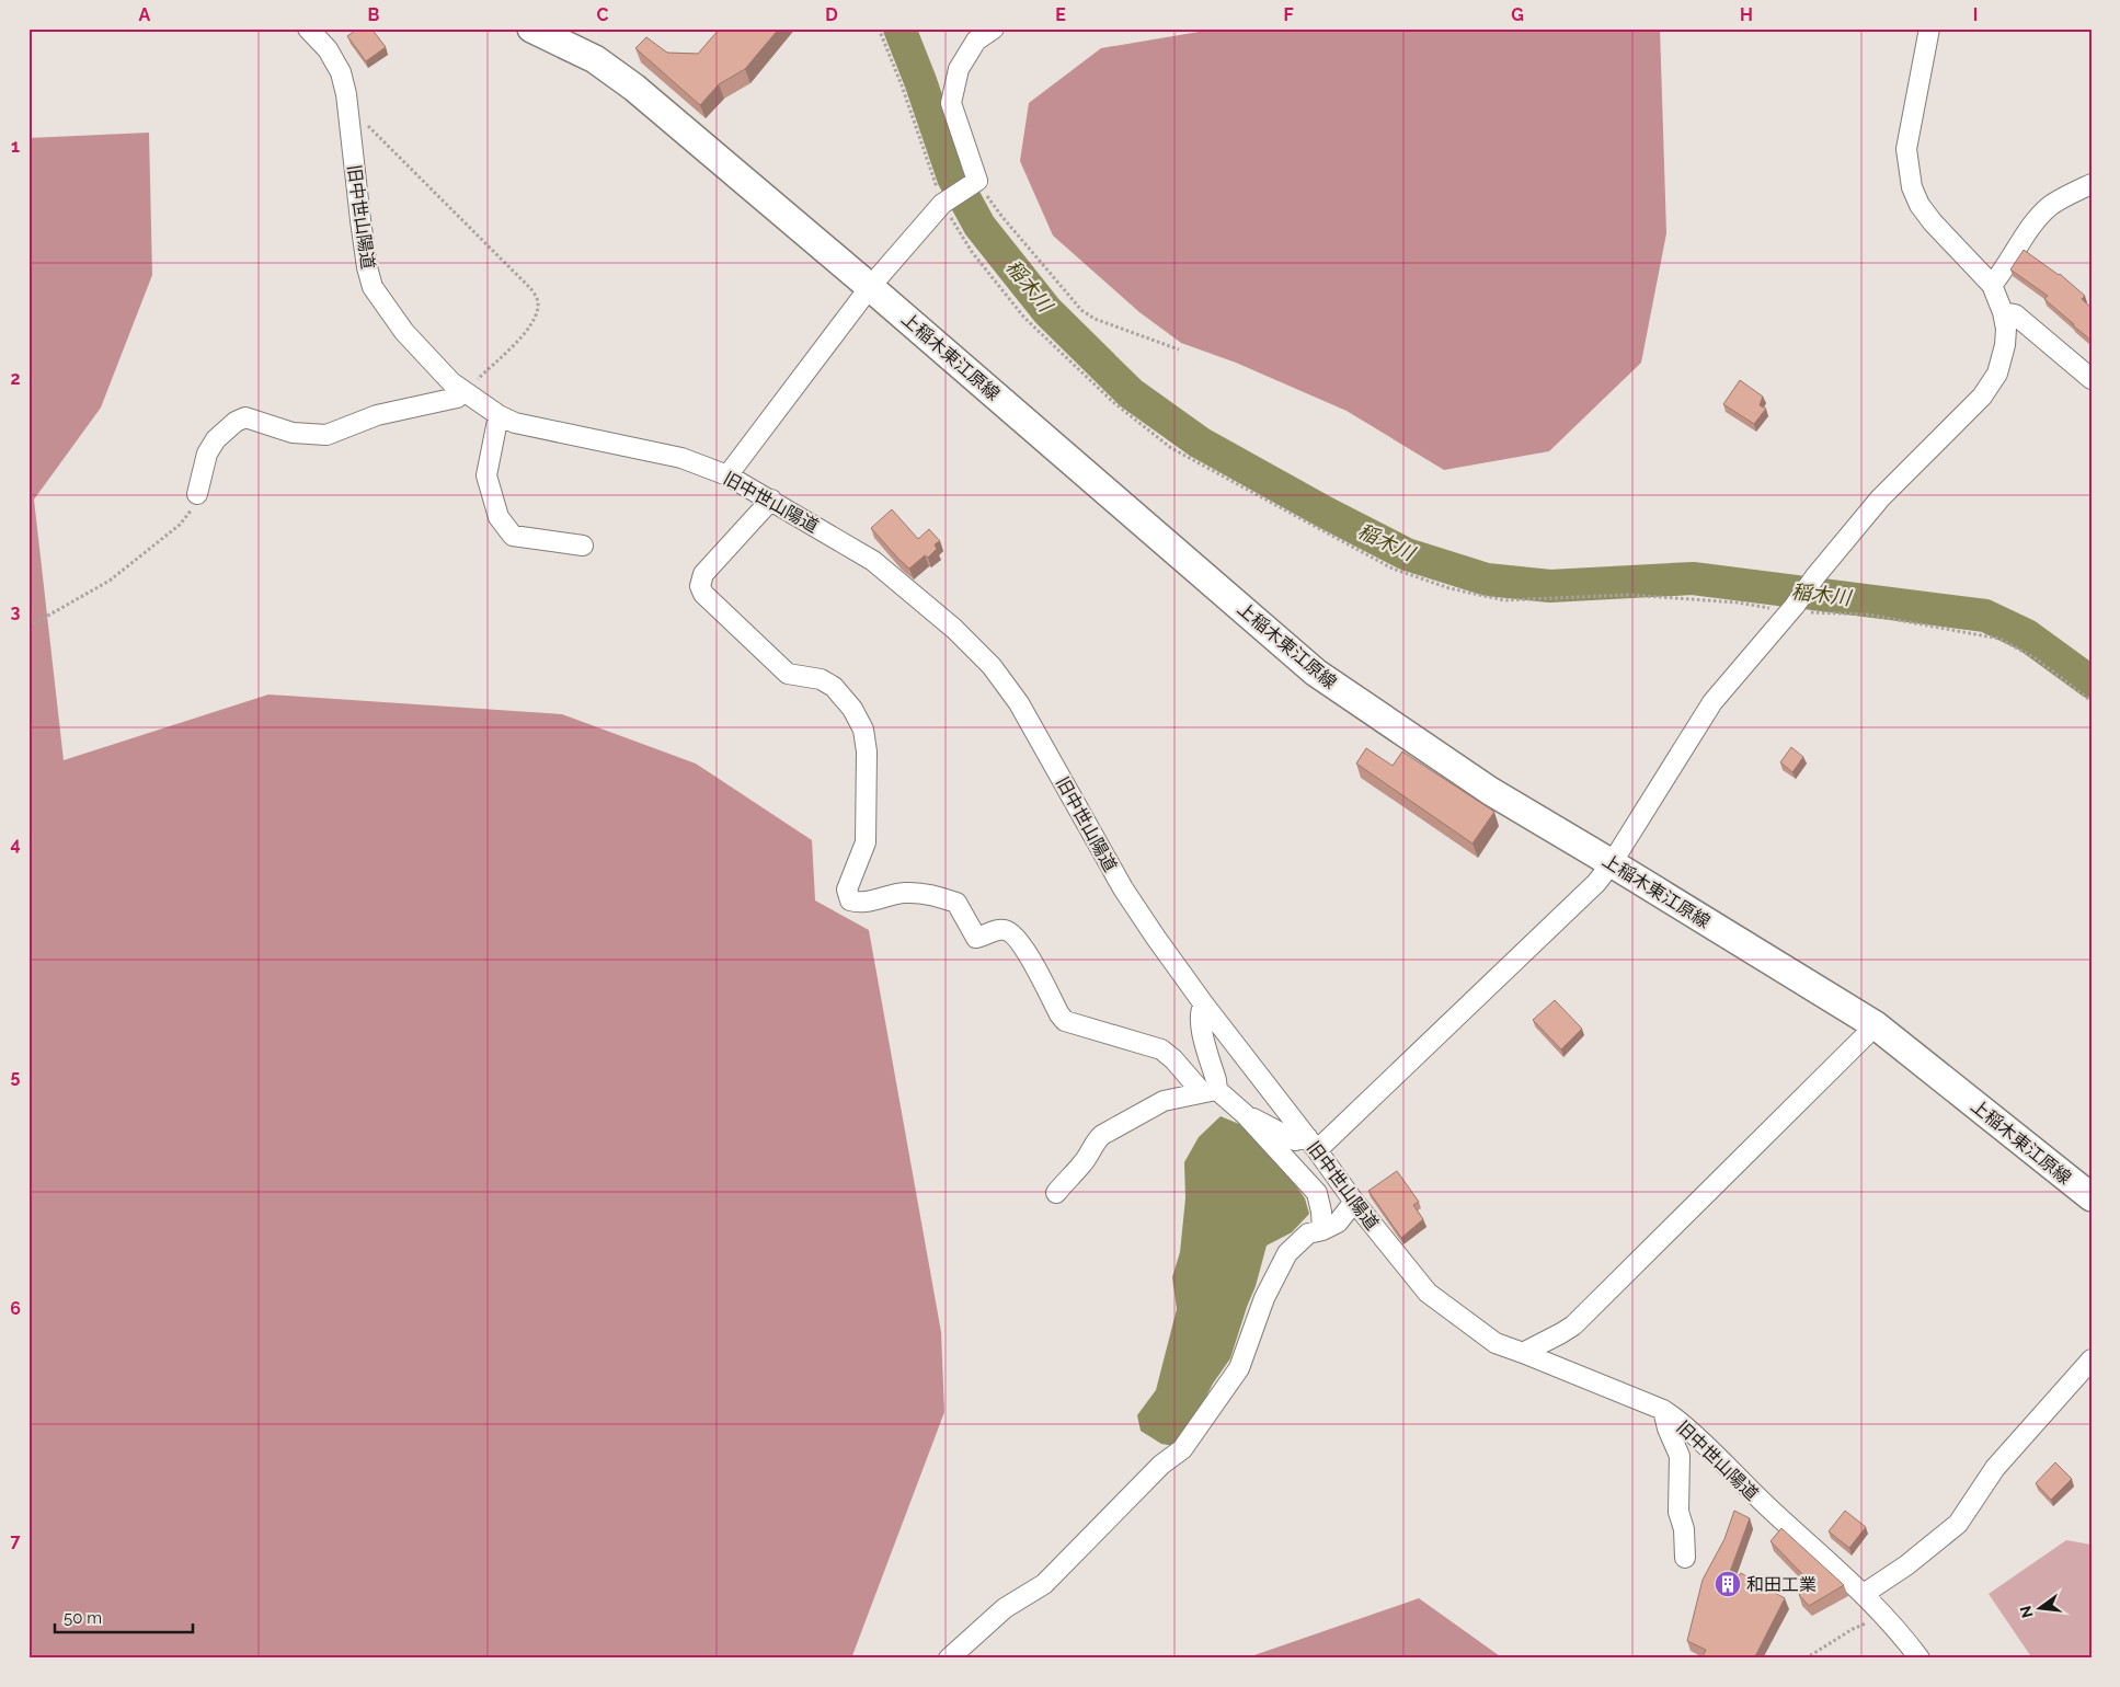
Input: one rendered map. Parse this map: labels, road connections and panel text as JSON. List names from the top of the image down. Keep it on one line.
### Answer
{"streets":{"main road":["上稲木東江原線"],"street":["旧中世山陽道"]},"water":["稲木川"],"places":{"building":["和田工業"]},"scale_bar":"50 m","north":"left","grid":{"columns":["A","B","C","D","E","F","G","H","I"],"rows":["1","2","3","4","5","6","7"]}}
